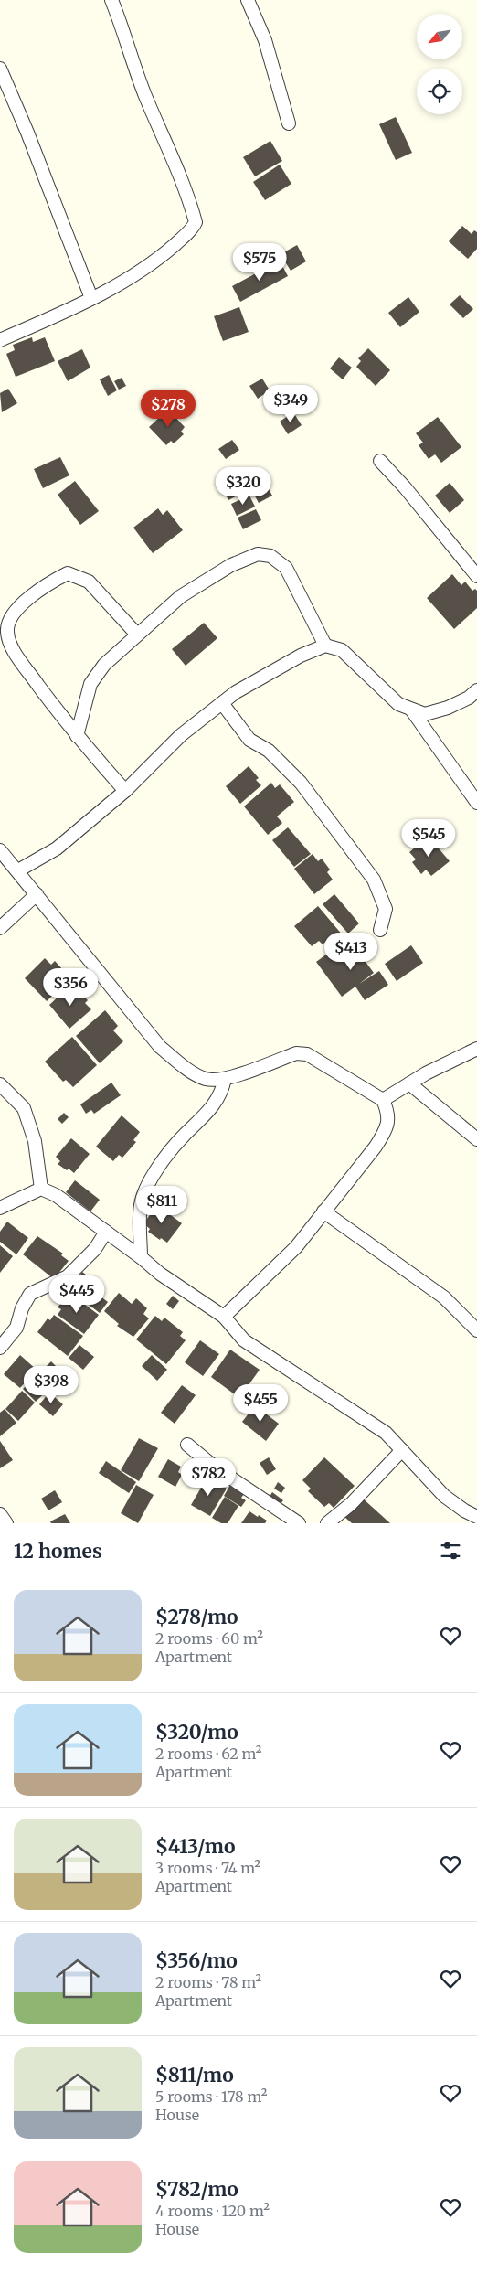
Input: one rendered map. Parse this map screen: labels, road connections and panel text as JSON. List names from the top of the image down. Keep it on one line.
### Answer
{"north":"bottom left","page":{"price":["$575","$349","$278","$320","$545","$413","$356","$811","$445","$398","$455","$782"],"heading":"12 homes","list":[{"name":"$278/mo","note":"2 rooms · 60 m² · Apartment"},{"name":"$320/mo","note":"2 rooms · 62 m² · Apartment"},{"name":"$413/mo","note":"3 rooms · 74 m² · Apartment"},{"name":"$356/mo","note":"2 rooms · 78 m² · Apartment"},{"name":"$811/mo","note":"5 rooms · 178 m² · House"},{"name":"$782/mo","note":"4 rooms · 120 m² · House"}]}}
